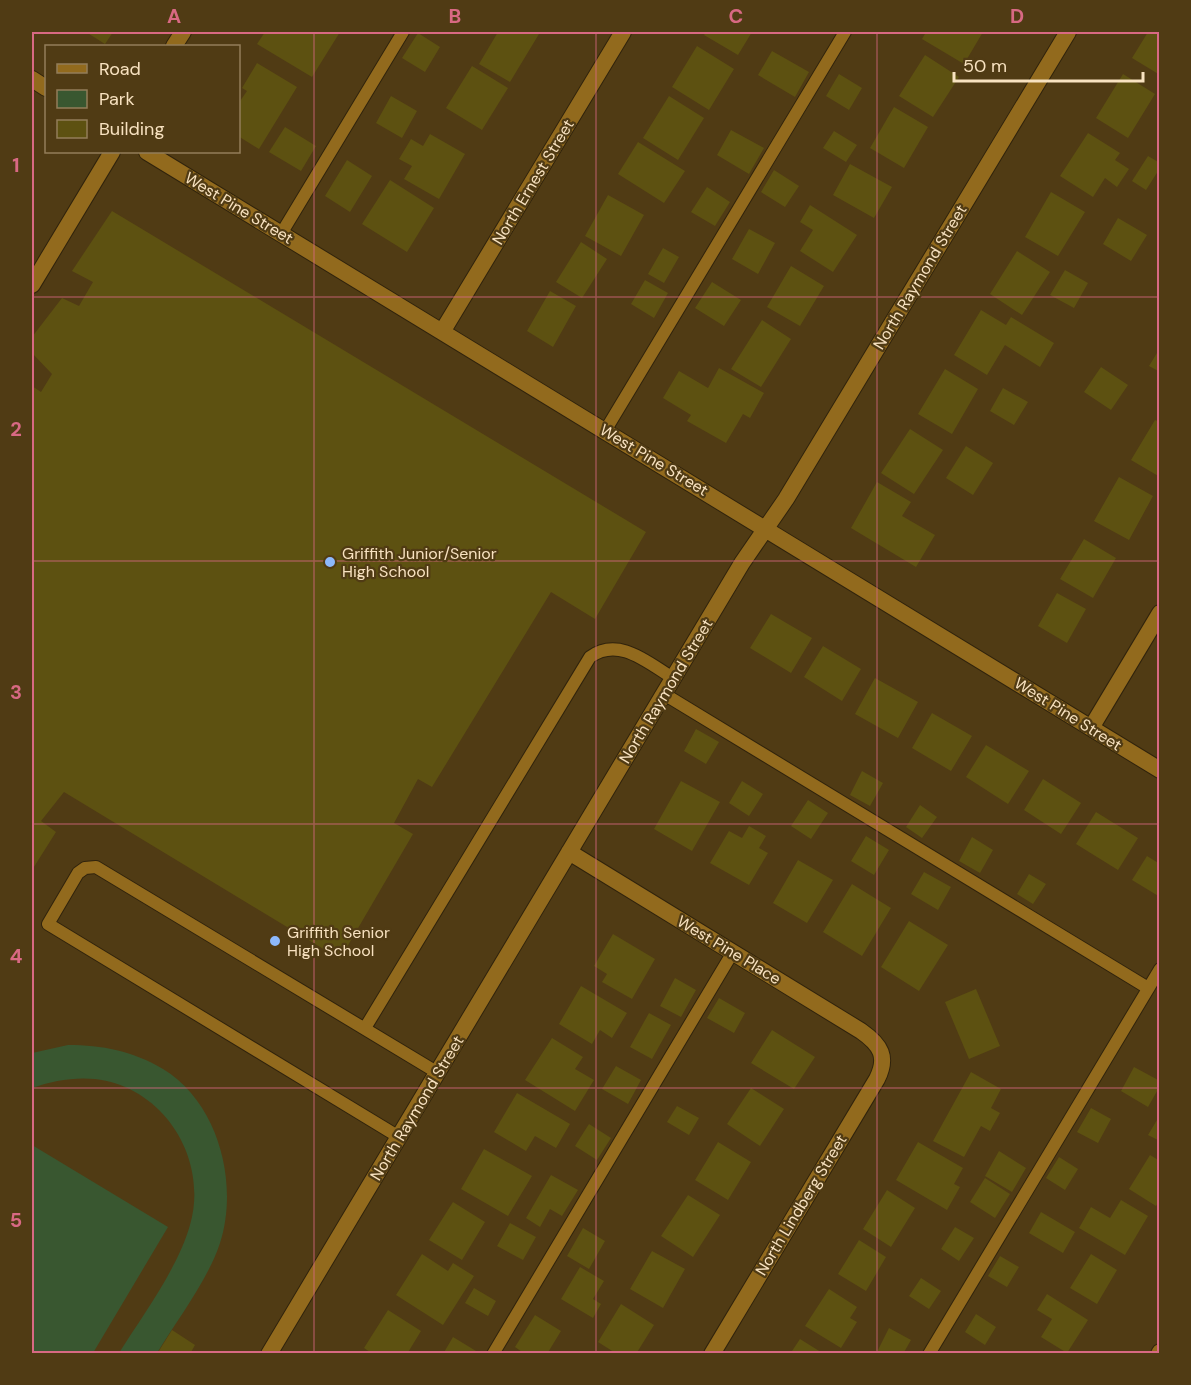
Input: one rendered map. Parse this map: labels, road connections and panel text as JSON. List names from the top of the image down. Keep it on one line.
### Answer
{"streets":{"street":["North Ernest Street","West Pine Street","North Raymond Street","West Pine Place","North Lindberg Street"]},"crossings":[["North Ernest Street","West Pine Street"],["West Pine Street","North Raymond Street"],["North Raymond Street","West Pine Place"],["West Pine Place","North Lindberg Street"]],"places":["Griffith Junior/Senior High School","Griffith Senior High School"],"legend":["Road","Park","Building"],"scale_bar":"50 m","grid":{"columns":["A","B","C","D"],"rows":["1","2","3","4","5"]}}
